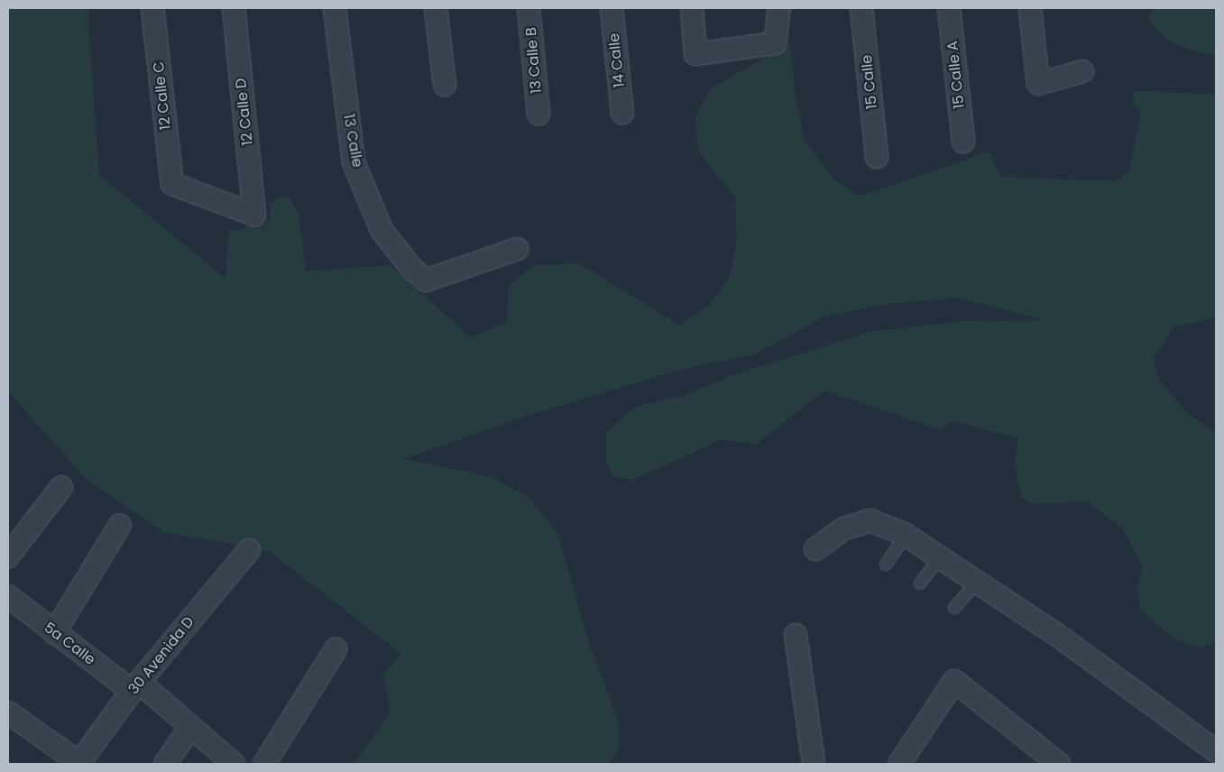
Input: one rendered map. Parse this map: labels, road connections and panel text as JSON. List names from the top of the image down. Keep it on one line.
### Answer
{"streets":{"street":["13 Calle B","14 Calle","15 Calle A","15 Calle","12 Calle C","12 Calle D","13 Calle","5a Calle","30 Avenida D"]},"crossings":[["12 Calle C","12 Calle D"],["5a Calle","30 Avenida D"]]}
